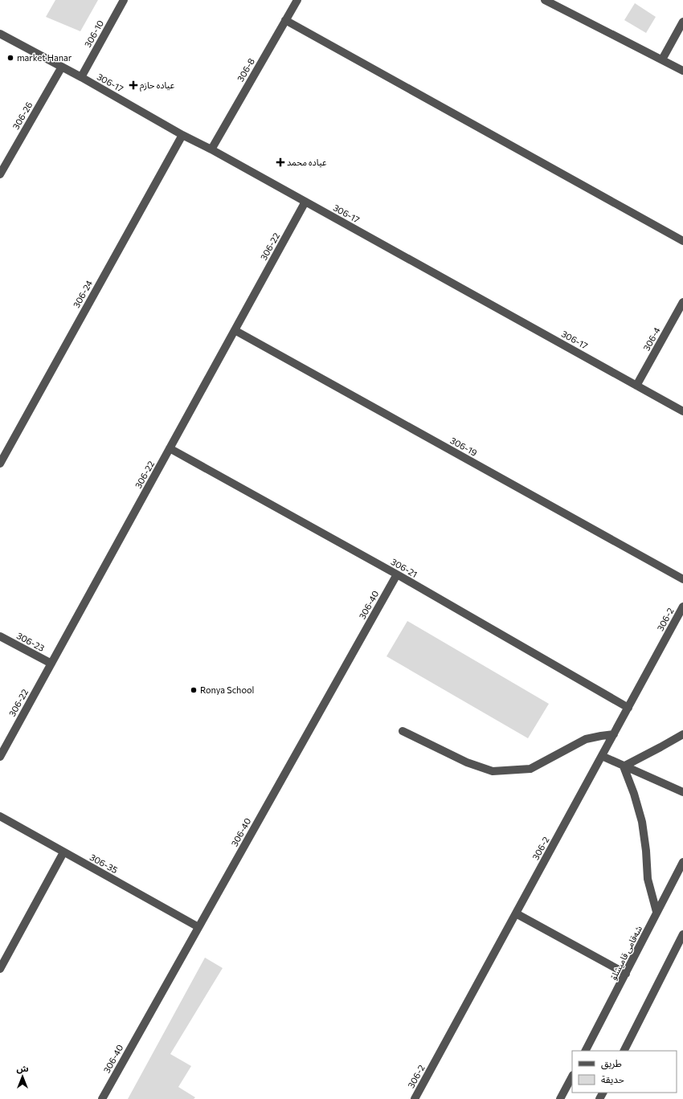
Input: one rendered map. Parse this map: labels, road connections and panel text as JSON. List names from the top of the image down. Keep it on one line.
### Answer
{"streets":{"street":["306-10","306-8","306-17","306-26","306-22","306-24","306-4","306-19","306-21","306-40","306-2","306-23","306-35","شەقامی قامیشلۆ"]},"crossings":[["306-10","306-17"],["306-8","306-17"],["306-17","306-26"],["306-17","306-22"],["306-17","306-24"],["306-17","306-4"],["306-22","306-19"],["306-22","306-21"],["306-22","306-23"],["306-21","306-40"],["306-21","306-2"],["306-40","306-35"]],"places":{"other":["market Hanar","Ronya School"],"health":["عياده حازم","عياده محمد"]},"legend":["طريق","حديقة"],"north":"top"}
